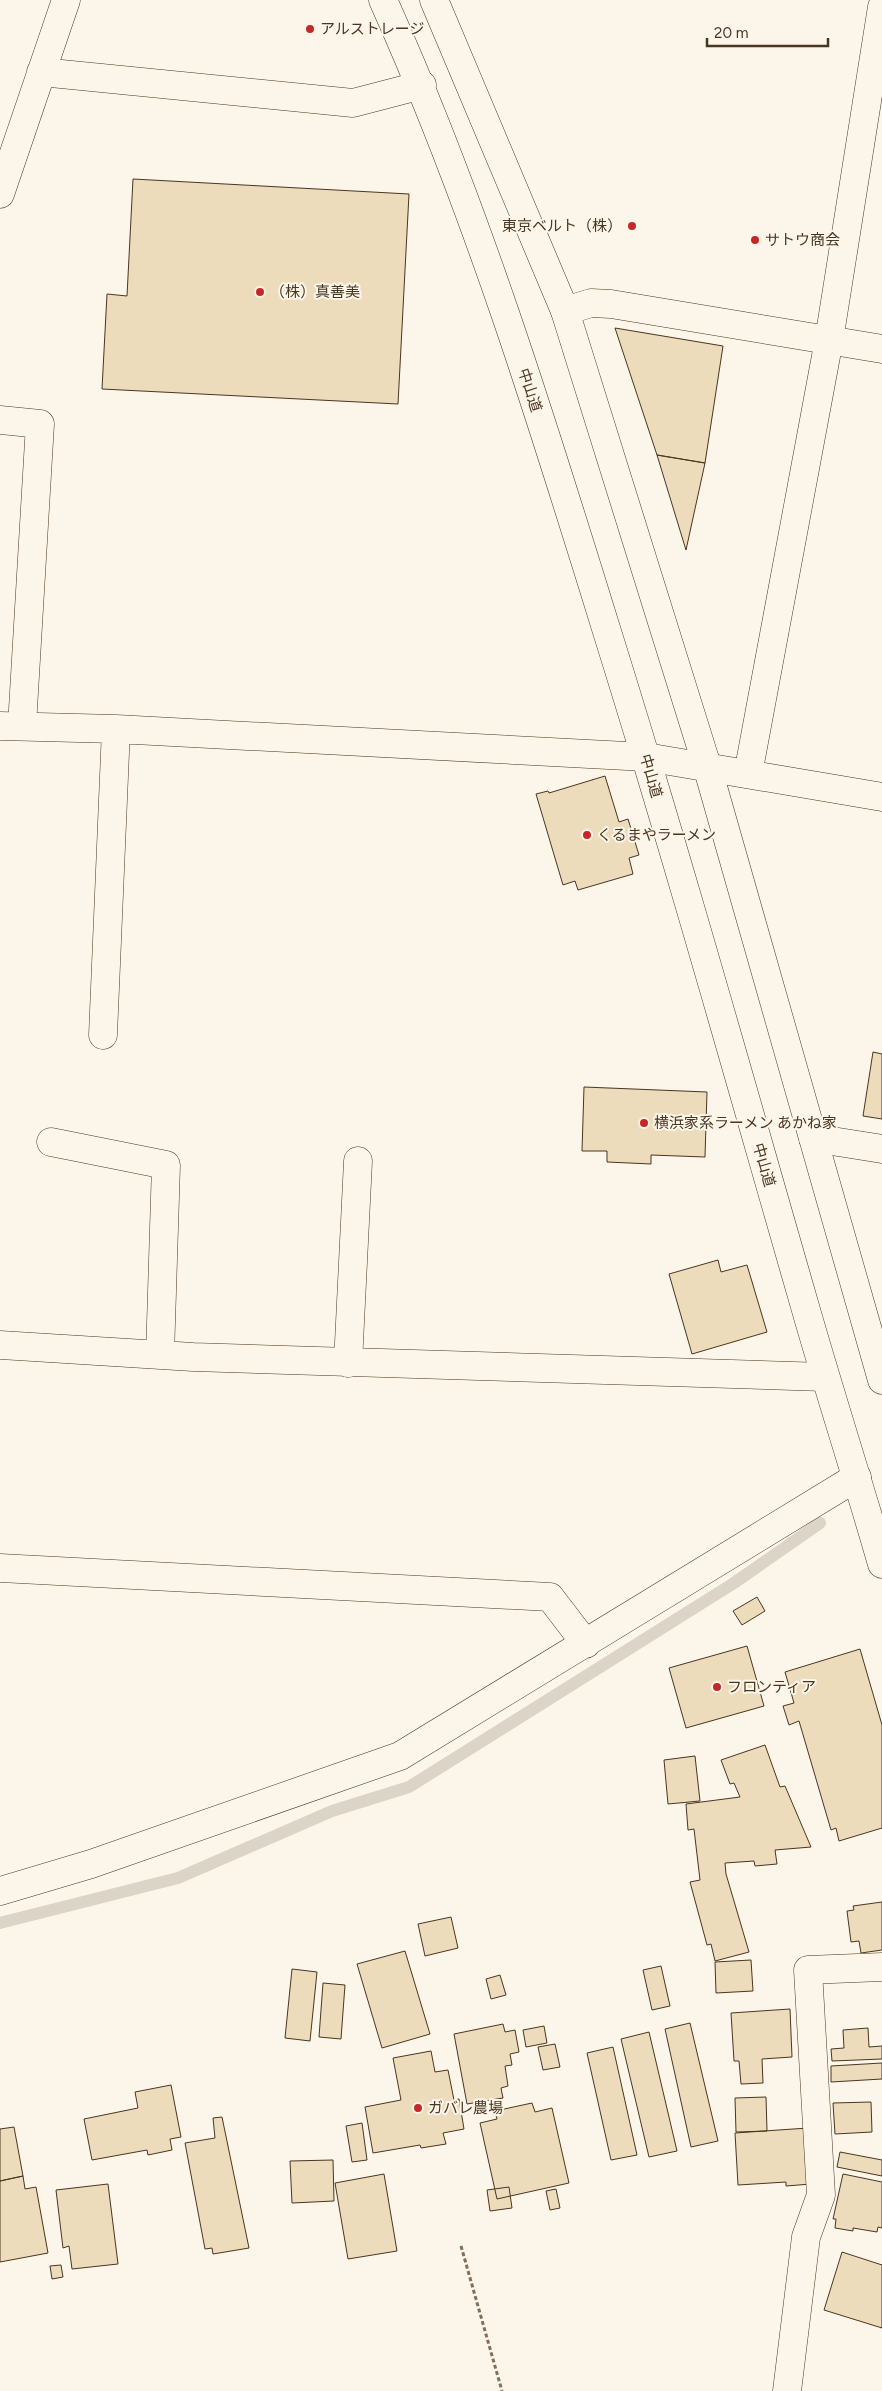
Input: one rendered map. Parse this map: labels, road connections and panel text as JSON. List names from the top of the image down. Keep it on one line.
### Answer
{"streets":{"main road":["中山道"]},"places":["アルストレージ","東京ベルト（株）","サトウ商会","（株）真善美","くるまやラーメン","横浜家系ラーメン あかね家","フロンティア","ガバレ農場"],"scale_bar":"20 m"}
